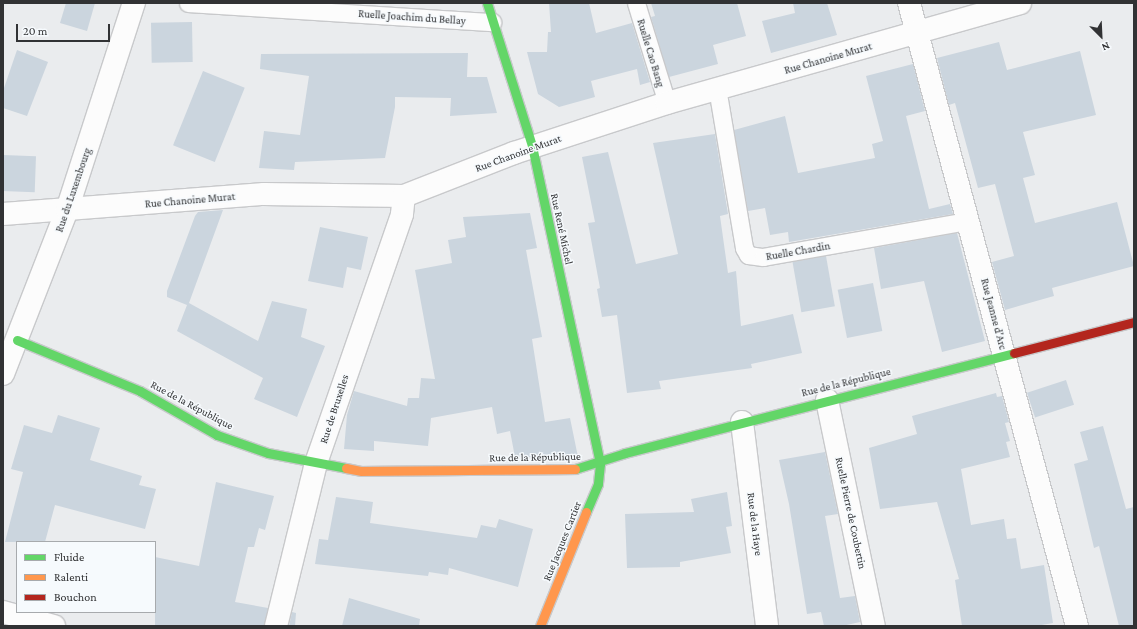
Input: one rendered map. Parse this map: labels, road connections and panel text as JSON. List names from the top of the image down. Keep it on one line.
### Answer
{"streets":{"street":["Rue Chanoine Murat","Rue du Luxembourg","Rue René Michel","Rue Jeanne d'Arc","Rue de la République","Rue de Bruxelles","Ruelle Pierre de Coubertin","Rue de la Haye","Rue Jacques Cartier"],"lane":["Ruelle Joachim du Bellay","Ruelle Cao Bang","Ruelle Chardin"]},"crossings":[["Ruelle Joachim du Bellay","Rue René Michel"],["Ruelle Cao Bang","Rue Chanoine Murat"],["Rue Chanoine Murat","Rue du Luxembourg"],["Rue Chanoine Murat","Rue René Michel"],["Rue Chanoine Murat","Ruelle Chardin"],["Rue Chanoine Murat","Rue Jeanne d'Arc"],["Rue Chanoine Murat","Rue de Bruxelles"],["Rue du Luxembourg","Rue de la République"],["Rue René Michel","Rue de la République"],["Rue René Michel","Rue Jacques Cartier"],["Ruelle Chardin","Rue Jeanne d'Arc"],["Rue Jeanne d'Arc","Rue de la République"],["Rue de la République","Rue de Bruxelles"],["Rue de la République","Ruelle Pierre de Coubertin"],["Rue de la République","Rue de la Haye"],["Rue de la République","Rue Jacques Cartier"]],"legend":["Fluide","Ralenti","Bouchon"],"scale_bar":"20 m","north":"bottom right"}
